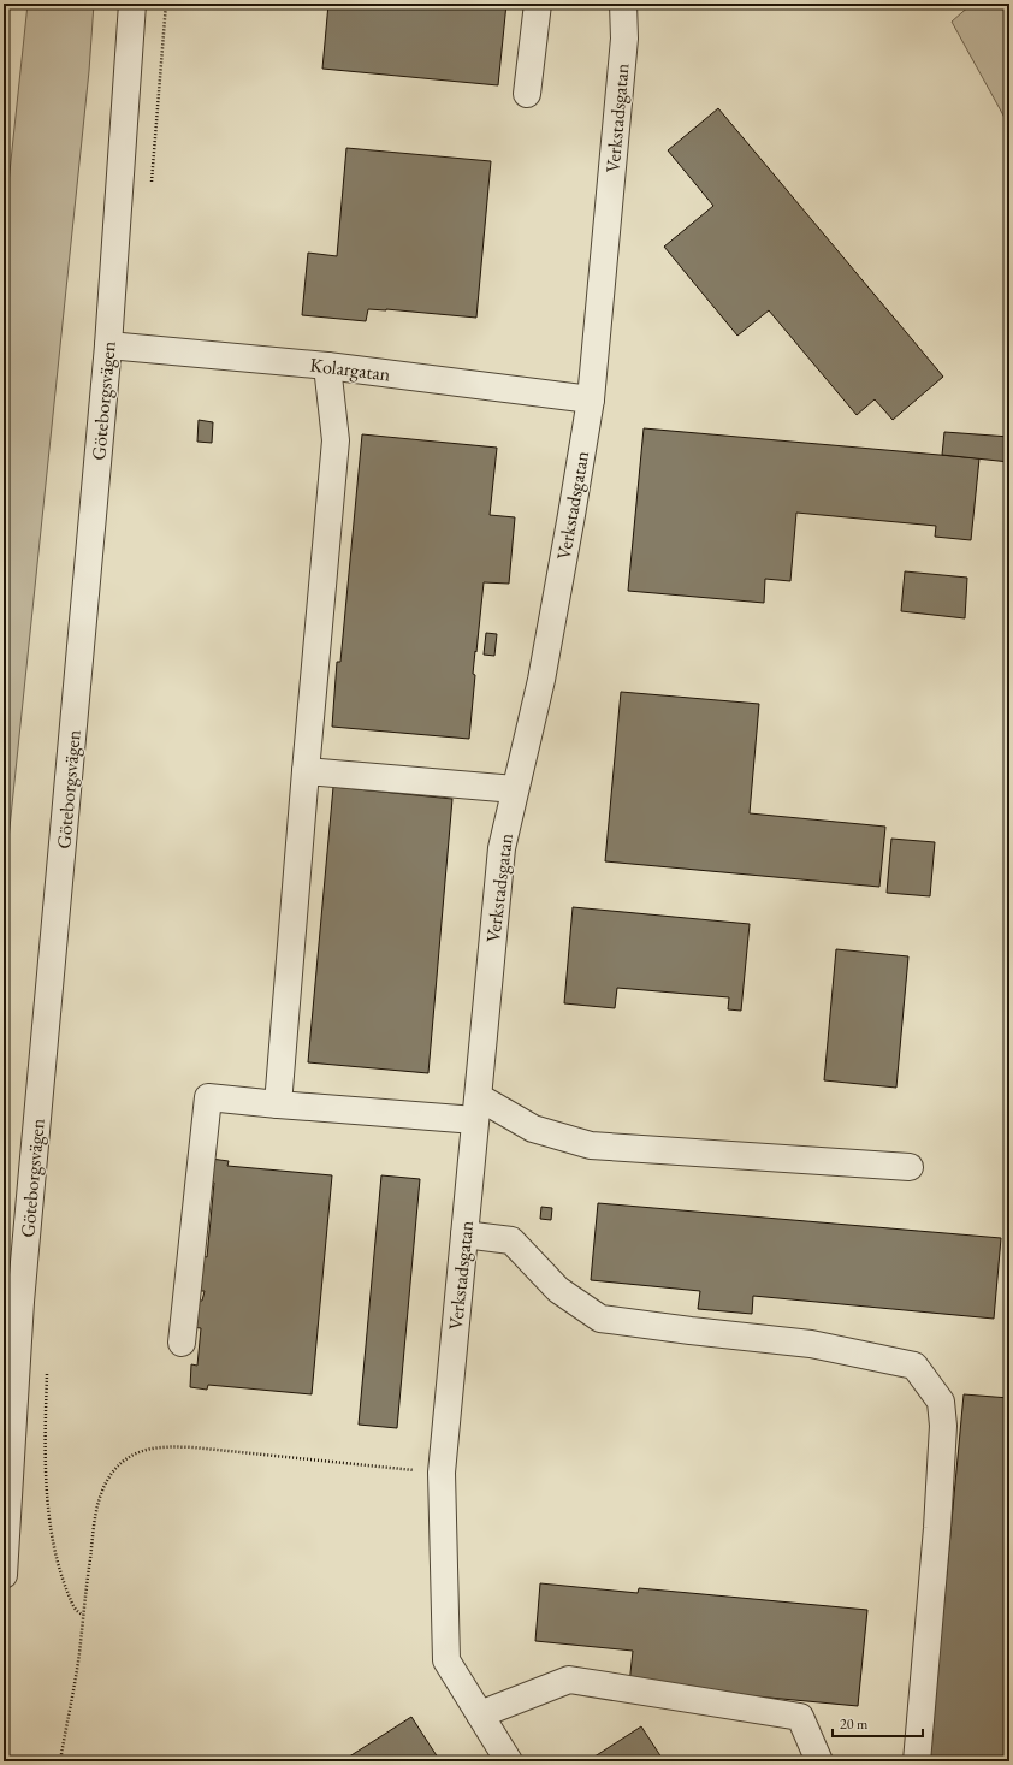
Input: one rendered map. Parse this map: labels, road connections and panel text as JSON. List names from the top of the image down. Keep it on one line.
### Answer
{"streets":{"street":["Verkstadsgatan","Kolargatan","Göteborgsvägen"]},"crossings":[["Verkstadsgatan","Kolargatan"],["Kolargatan","Göteborgsvägen"]],"scale_bar":"20 m"}
